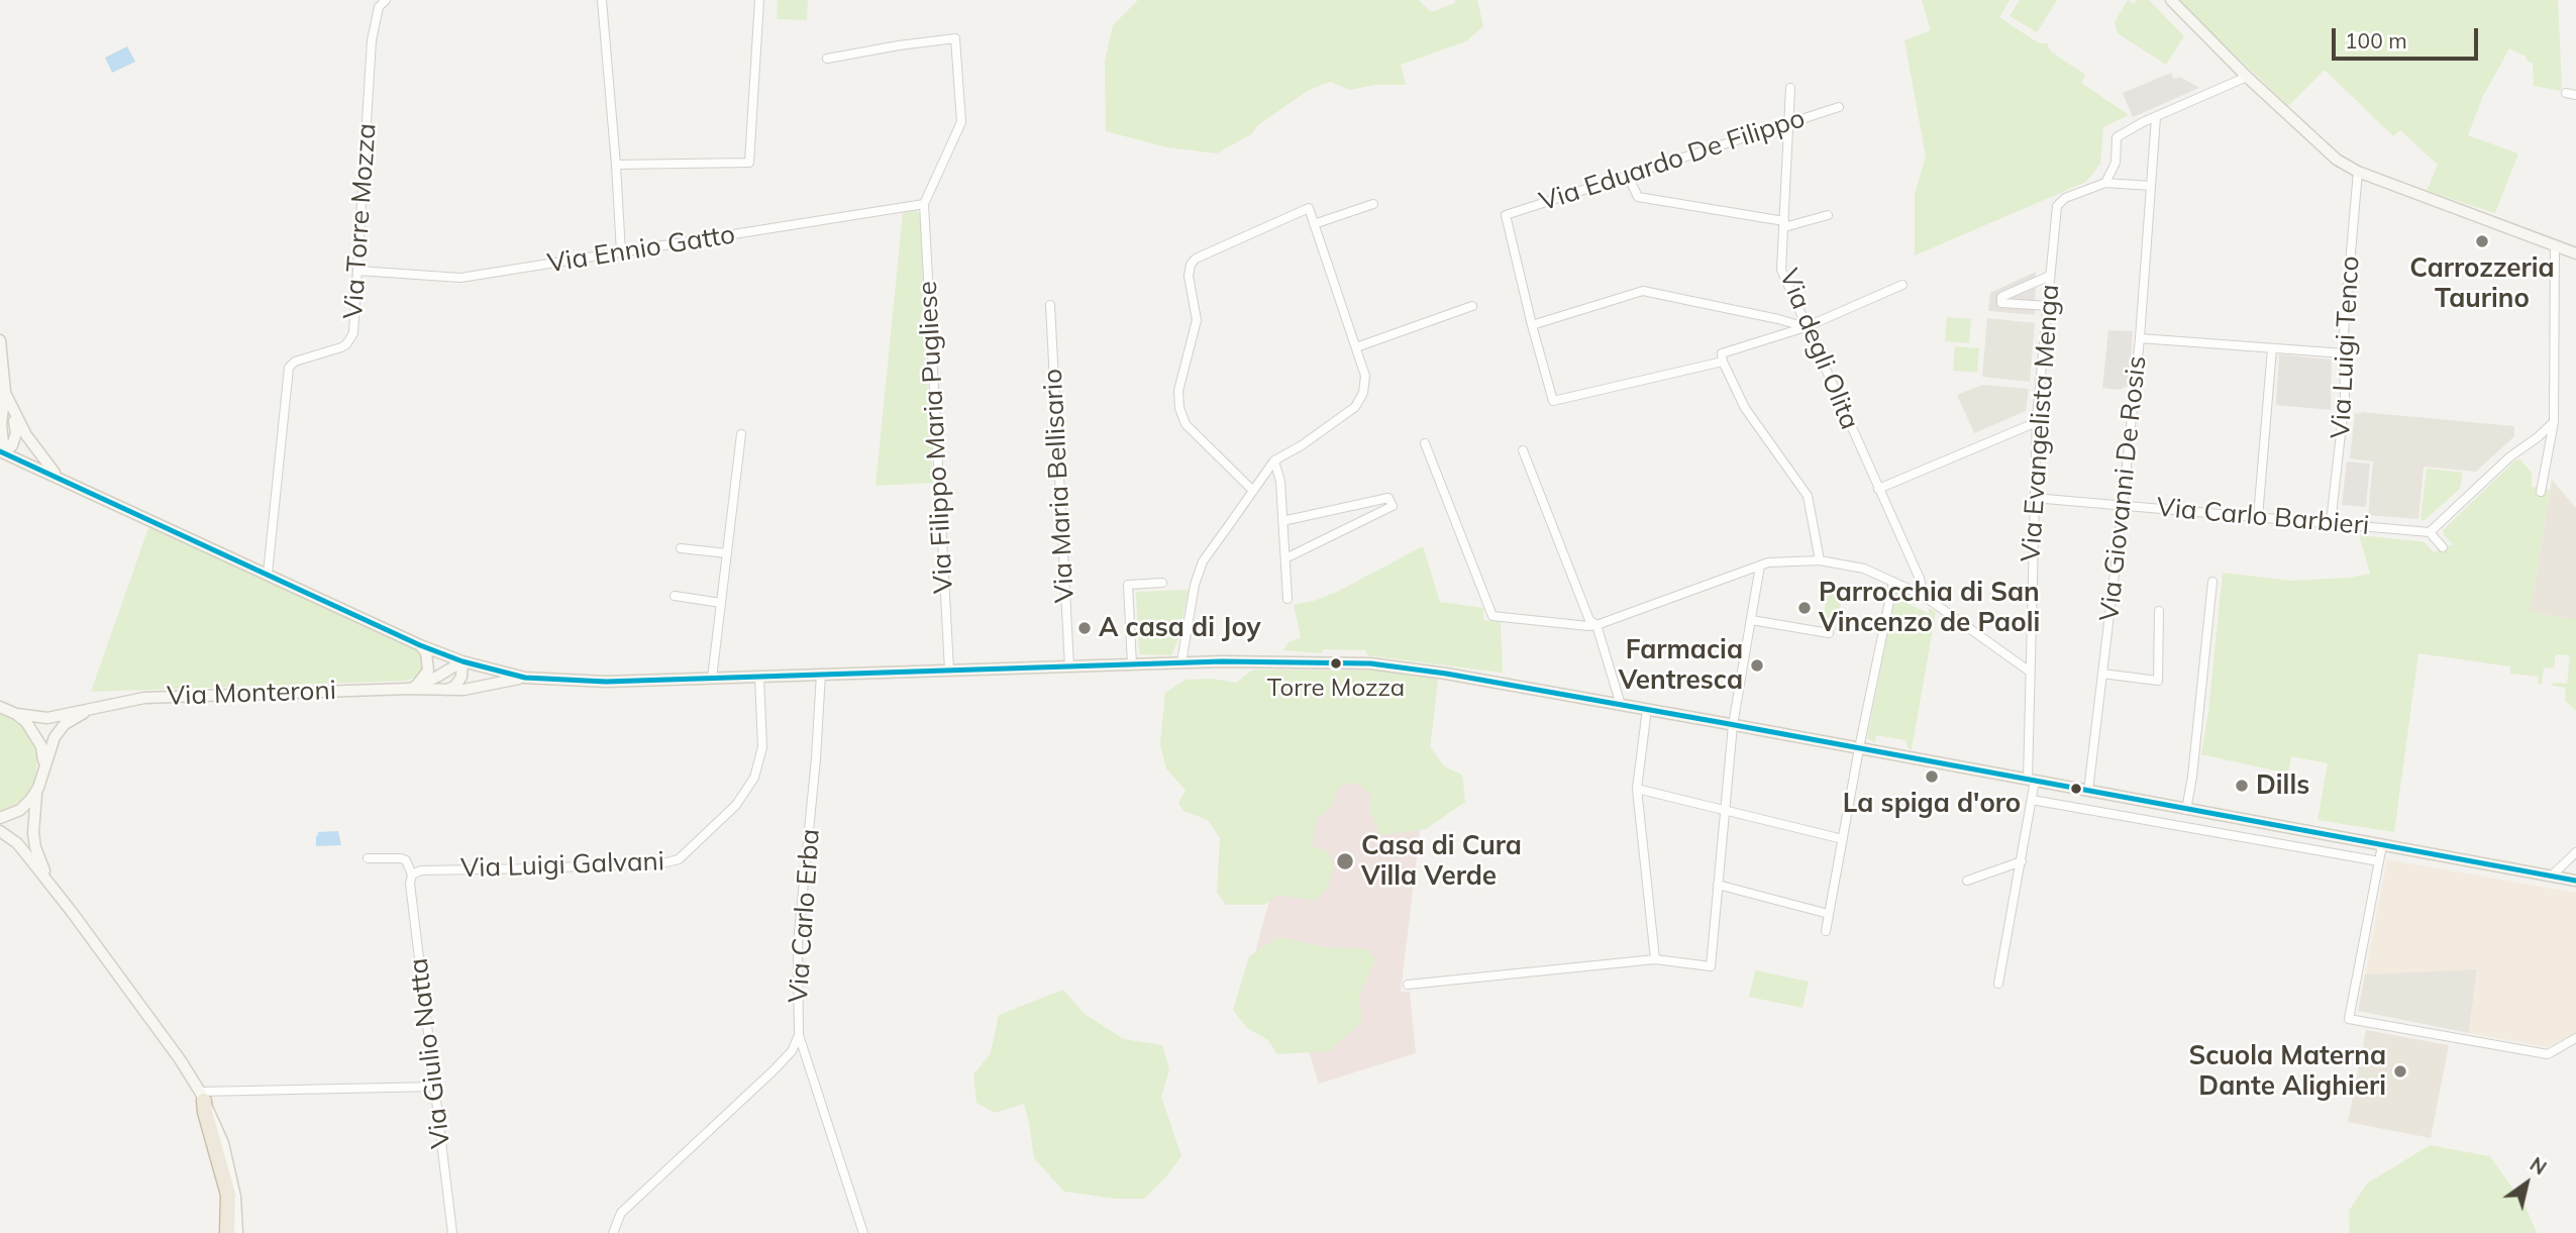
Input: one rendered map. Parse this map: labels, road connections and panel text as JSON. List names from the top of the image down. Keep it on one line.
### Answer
{"streets":{"main road":["Via Monteroni"],"street":["Via Eduardo De Filippo","Via Torre Mozza","Via Ennio Gatto","Via Luigi Tenco","Via degli Olita","Via Evangelista Menga","Via Filippo Maria Pugliese","Via Maria Bellisario","Via Giovanni De Rosis","Via Carlo Barbieri","Via Luigi Galvani","Via Carlo Erba","Via Giulio Natta"]},"crossings":[["Via Eduardo De Filippo","Via degli Olita"],["Via Torre Mozza","Via Ennio Gatto"],["Via Torre Mozza","Via Monteroni"],["Via Ennio Gatto","Via Filippo Maria Pugliese"],["Via Luigi Tenco","Via Carlo Barbieri"],["Via Evangelista Menga","Via Carlo Barbieri"],["Via Evangelista Menga","Via Monteroni"],["Via Filippo Maria Pugliese","Via Monteroni"],["Via Maria Bellisario","Via Monteroni"],["Via Giovanni De Rosis","Via Carlo Barbieri"],["Via Giovanni De Rosis","Via Monteroni"],["Via Monteroni","Via Luigi Galvani"],["Via Monteroni","Via Carlo Erba"],["Via Luigi Galvani","Via Giulio Natta"]],"places":["Carrozzeria Taurino","Parrocchia di San Vincenzo de Paoli","A casa di Joy","Torre Mozza","Farmacia Ventresca","La spiga d'oro","Dills","Casa di Cura Villa Verde","Scuola Materna Dante Alighieri"],"scale_bar":"100 m","north":"top right"}
